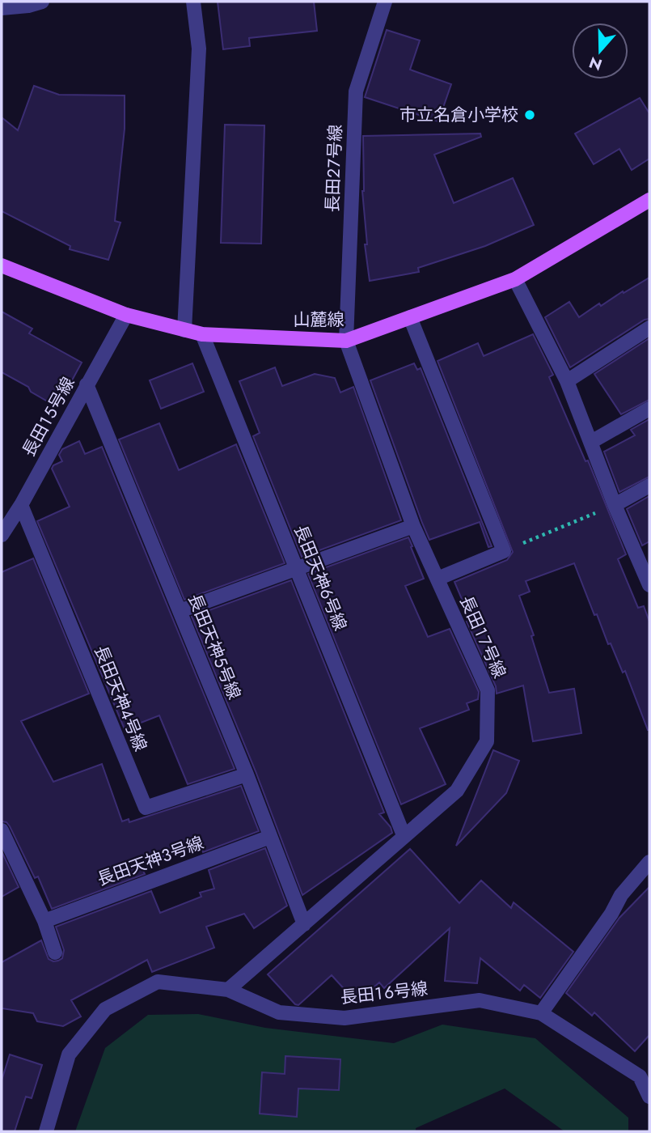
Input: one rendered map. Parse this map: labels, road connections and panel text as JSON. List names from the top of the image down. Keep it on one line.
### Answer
{"streets":{"main road":["山麓線"],"street":["長田２７号線","長田１５号線","長田天神６号線","長田１７号線","長田天神５号線","長田天神４号線","長田天神３号線","長田１６号線"]},"crossings":[["長田２７号線","山麓線"],["長田２７号線","長田１７号線"],["山麓線","長田１５号線"],["山麓線","長田天神６号線"],["山麓線","長田１７号線"],["長田１５号線","長田天神５号線"],["長田１５号線","長田天神４号線"],["長田天神６号線","長田１７号線"],["長田１７号線","長田天神５号線"],["長田１７号線","長田１６号線"],["長田天神５号線","長田天神４号線"],["長田天神５号線","長田天神３号線"]],"places":["市立名倉小学校"],"north":"bottom"}
